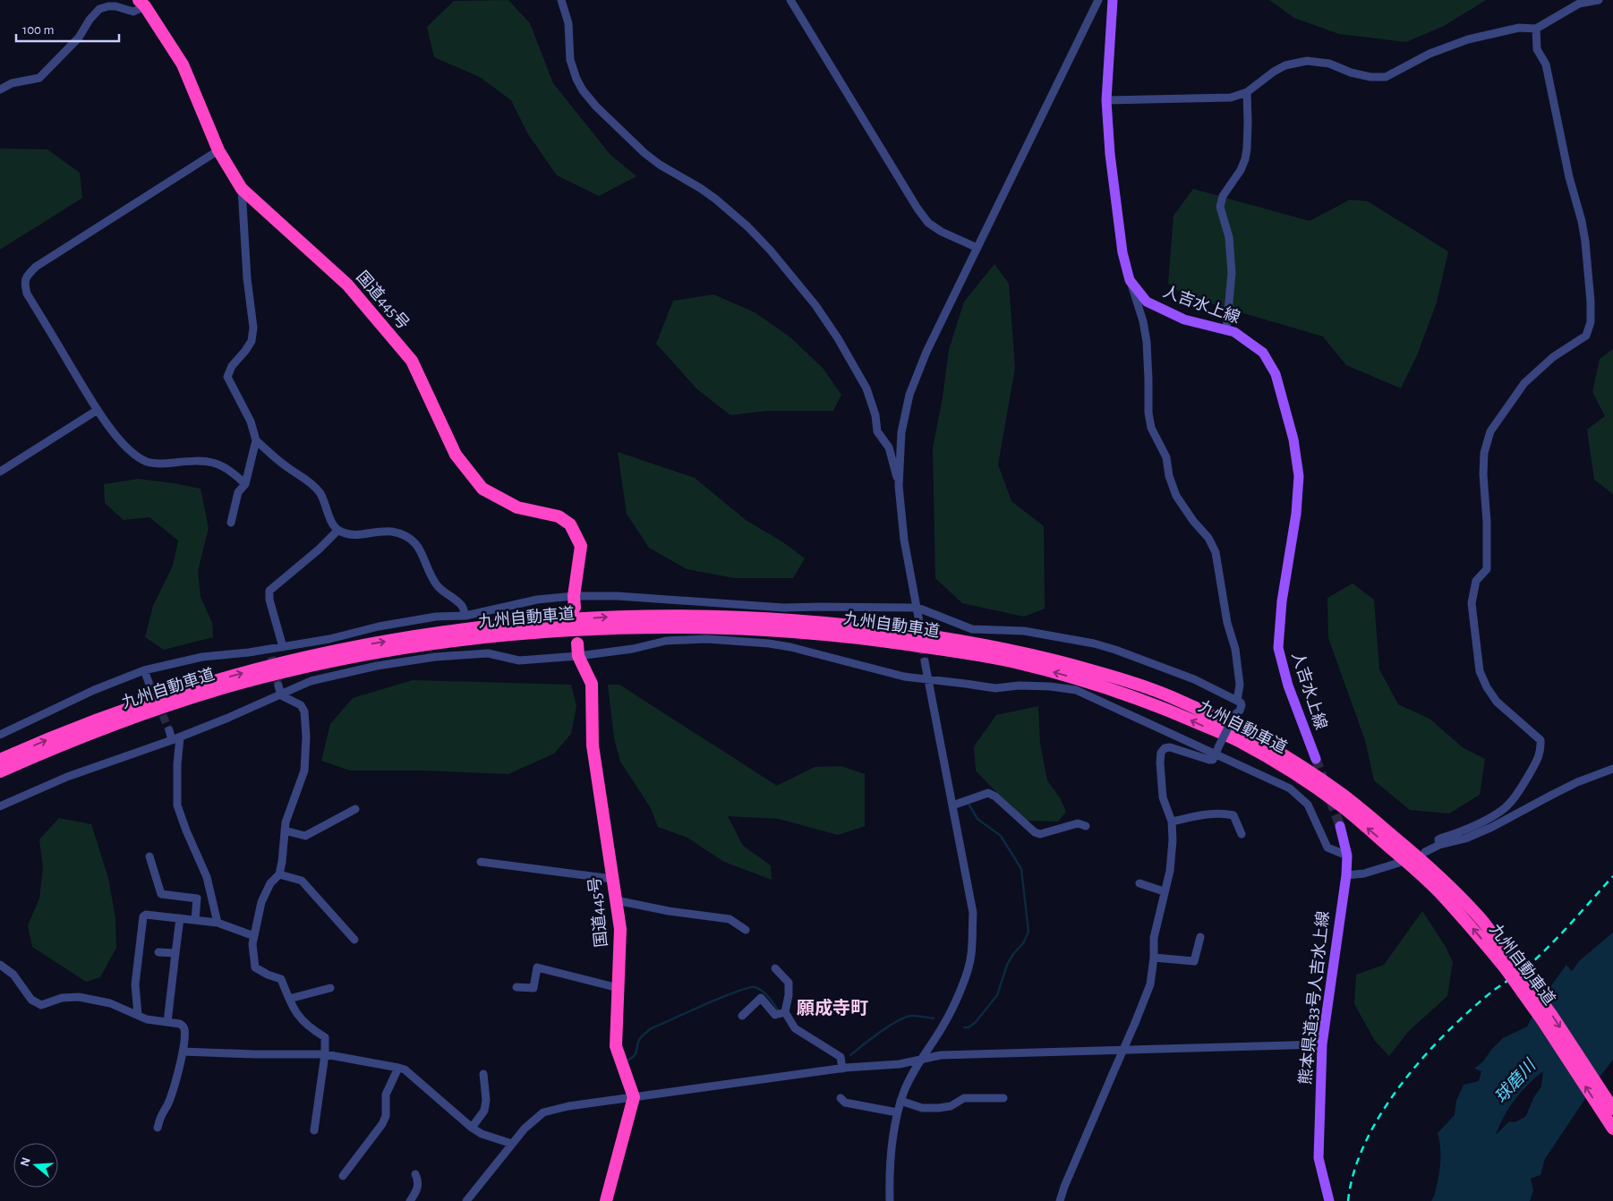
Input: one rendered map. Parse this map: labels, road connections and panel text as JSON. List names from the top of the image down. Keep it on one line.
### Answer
{"streets":{"highway":["国道445号","九州自動車道"],"main road":["人吉水上線","熊本県道33号人吉水上線"]},"districts":["願成寺町"],"water":["球磨川"],"scale_bar":"100 m","north":"left"}
